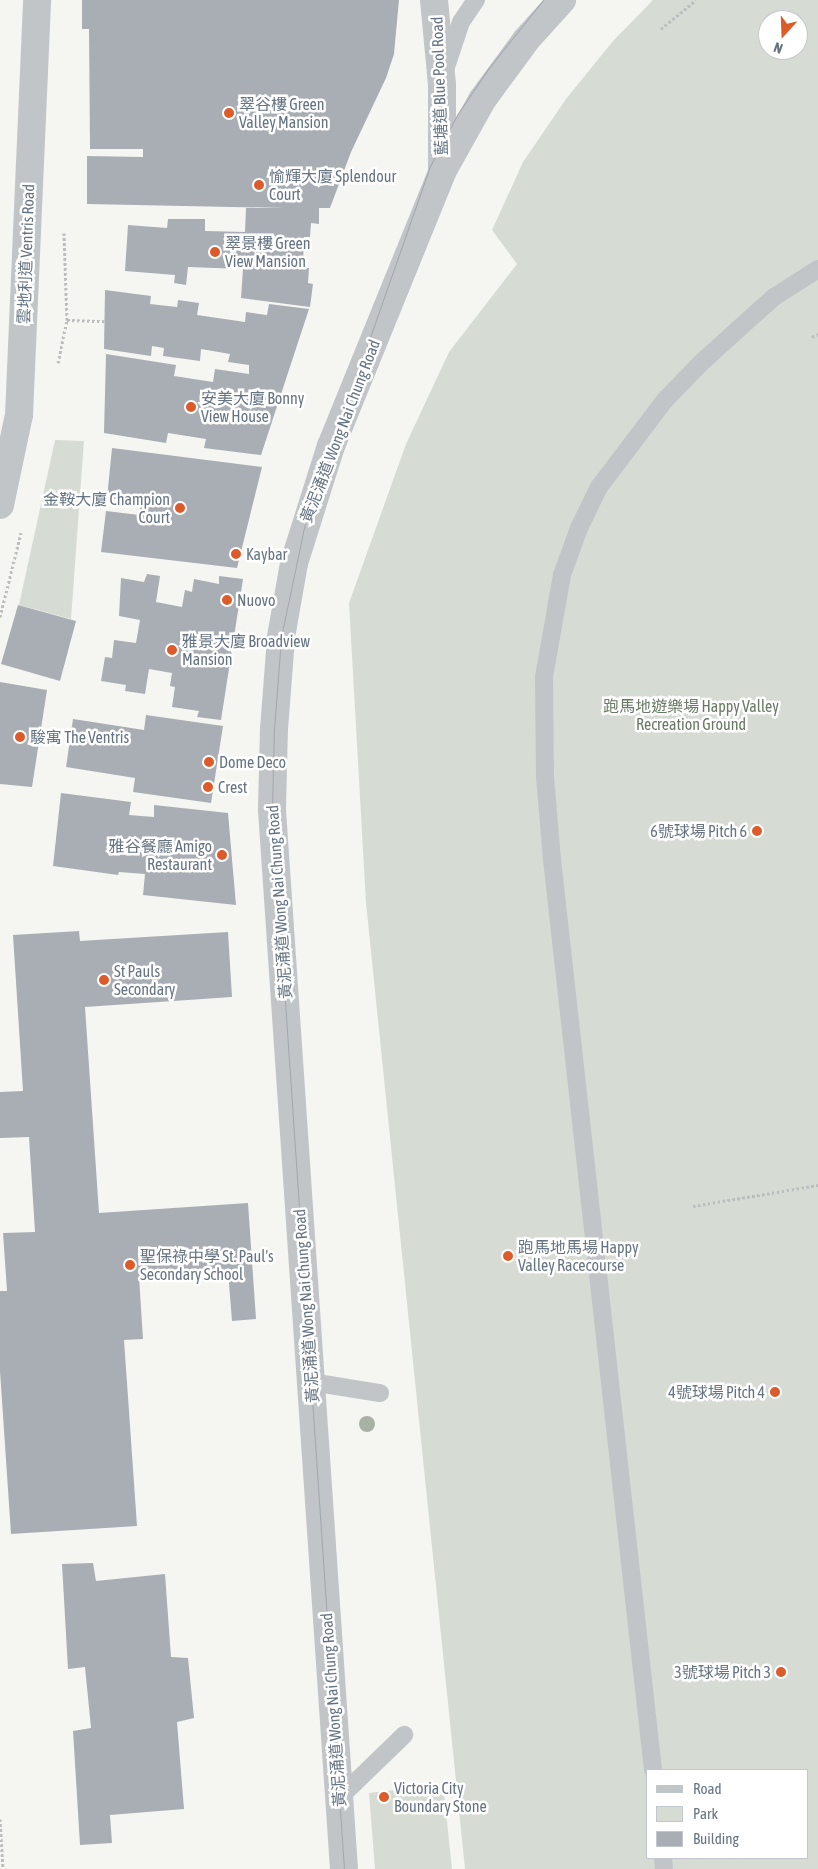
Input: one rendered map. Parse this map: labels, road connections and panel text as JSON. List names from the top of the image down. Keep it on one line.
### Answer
{"streets":{"street":["藍塘道 Blue Pool Road","雲地利道 Ventris Road","黃泥涌道 Wong Nai Chung Road"]},"crossings":[["藍塘道 Blue Pool Road","黃泥涌道 Wong Nai Chung Road"]],"parks":["跑馬地遊樂場 Happy Valley Recreation Ground"],"places":["翠谷樓 Green Valley Mansion","愉輝大廈 Splendour Court","翠景樓 Green View Mansion","安美大廈 Bonny View House","金鞍大廈 Champion Court","Kaybar","Nuovo","雅景大廈 Broadview Mansion","駿寓 The Ventris","Dome Deco","Crest","6號球場 Pitch 6","雅谷餐廳 Amigo Restaurant","St Pauls Secondary","跑馬地馬場 Happy Valley Racecourse","聖保祿中學 St. Paul's Secondary School","4號球場 Pitch 4","3號球場 Pitch 3","Victoria City Boundary Stone"],"legend":["Road","Park","Building"],"north":"bottom"}
